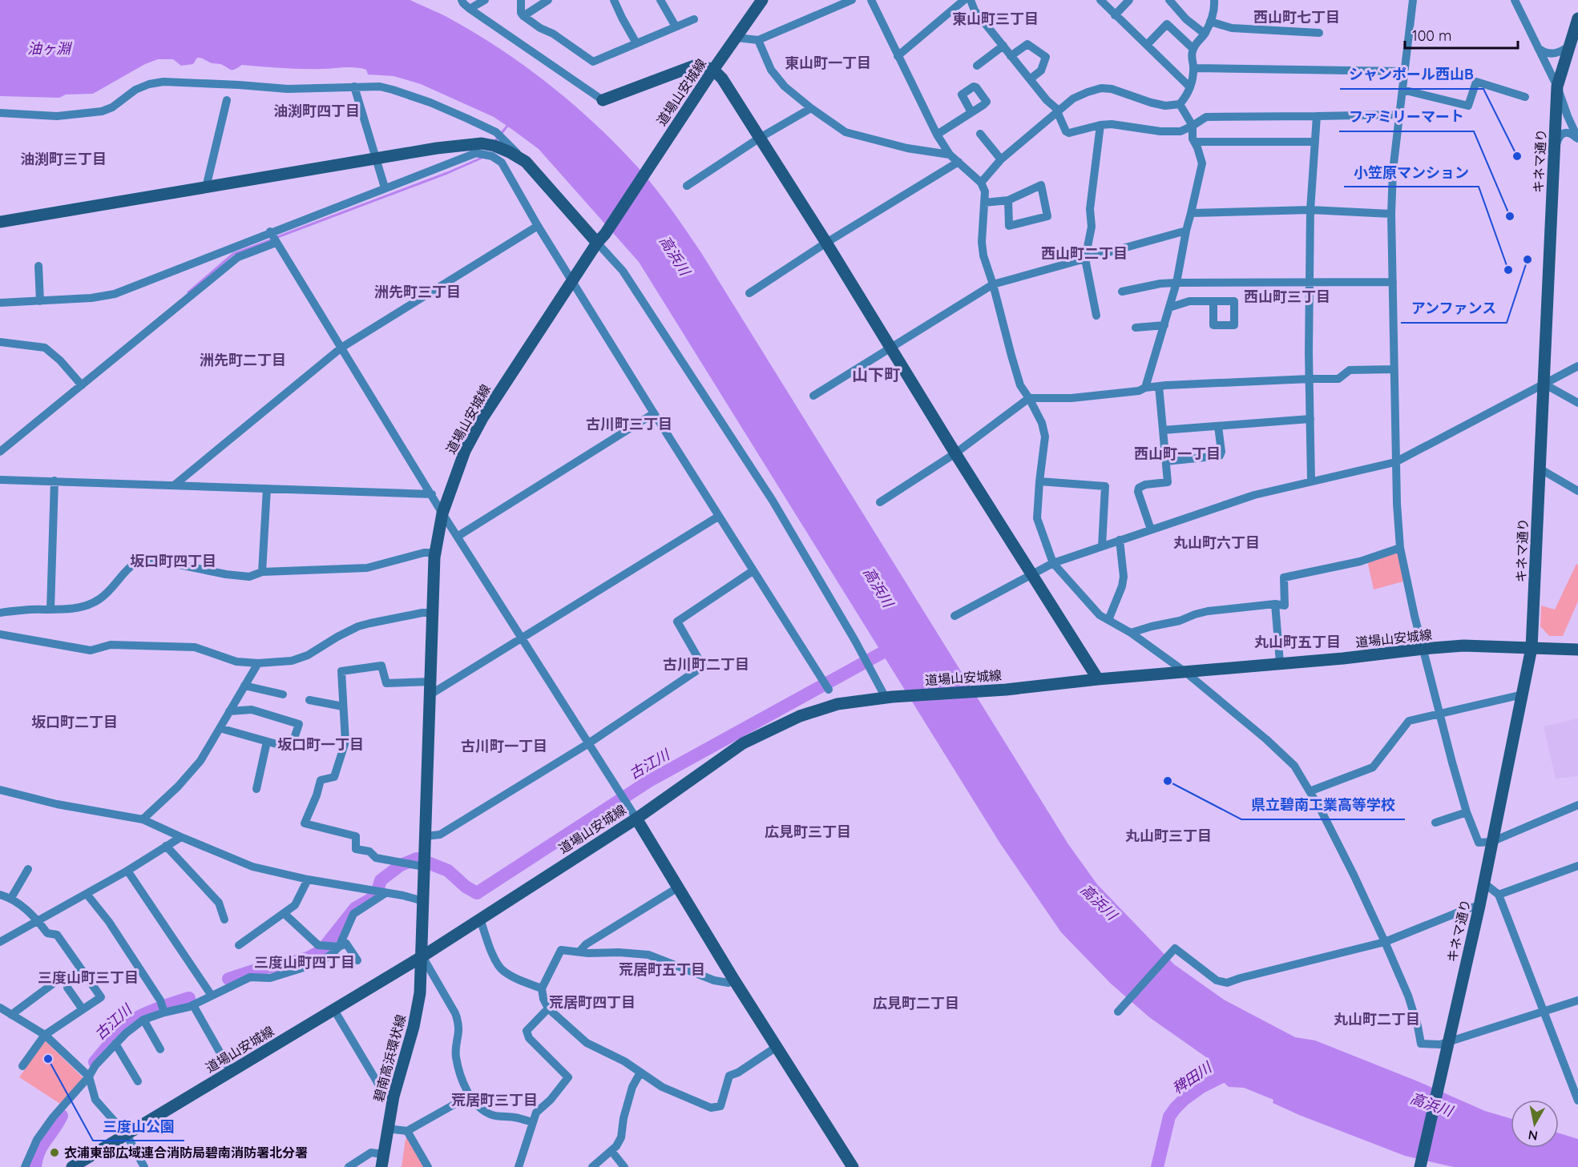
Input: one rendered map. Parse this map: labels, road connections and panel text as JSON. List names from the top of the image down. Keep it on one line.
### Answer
{"streets":{"street":["道場山安城線","キネマ通り","碧南高浜環状線"]},"crossings":[["道場山安城線","キネマ通り"],["道場山安城線","碧南高浜環状線"]],"districts":["西山町七丁目","東山町三丁目","東山町一丁目","油渕町四丁目","油渕町三丁目","西山町二丁目","洲先町三丁目","西山町三丁目","洲先町二丁目","山下町","古川町三丁目","西山町一丁目","丸山町六丁目","坂口町四丁目","丸山町五丁目","古川町二丁目","坂口町二丁目","坂口町一丁目","古川町一丁目","広見町三丁目","丸山町三丁目","三度山町四丁目","荒居町五丁目","三度山町三丁目","荒居町四丁目","広見町二丁目","丸山町二丁目","荒居町三丁目"],"water":["油ヶ淵","高浜川","古江川","稗田川"],"places":["シャンポール西山B","ファミリーマート","アンファンス","小笠原マンション","県立碧南工業高等学校","三度山公園","衣浦東部広域連合消防局碧南消防署北分署"],"scale_bar":"100 m","north":"bottom"}
